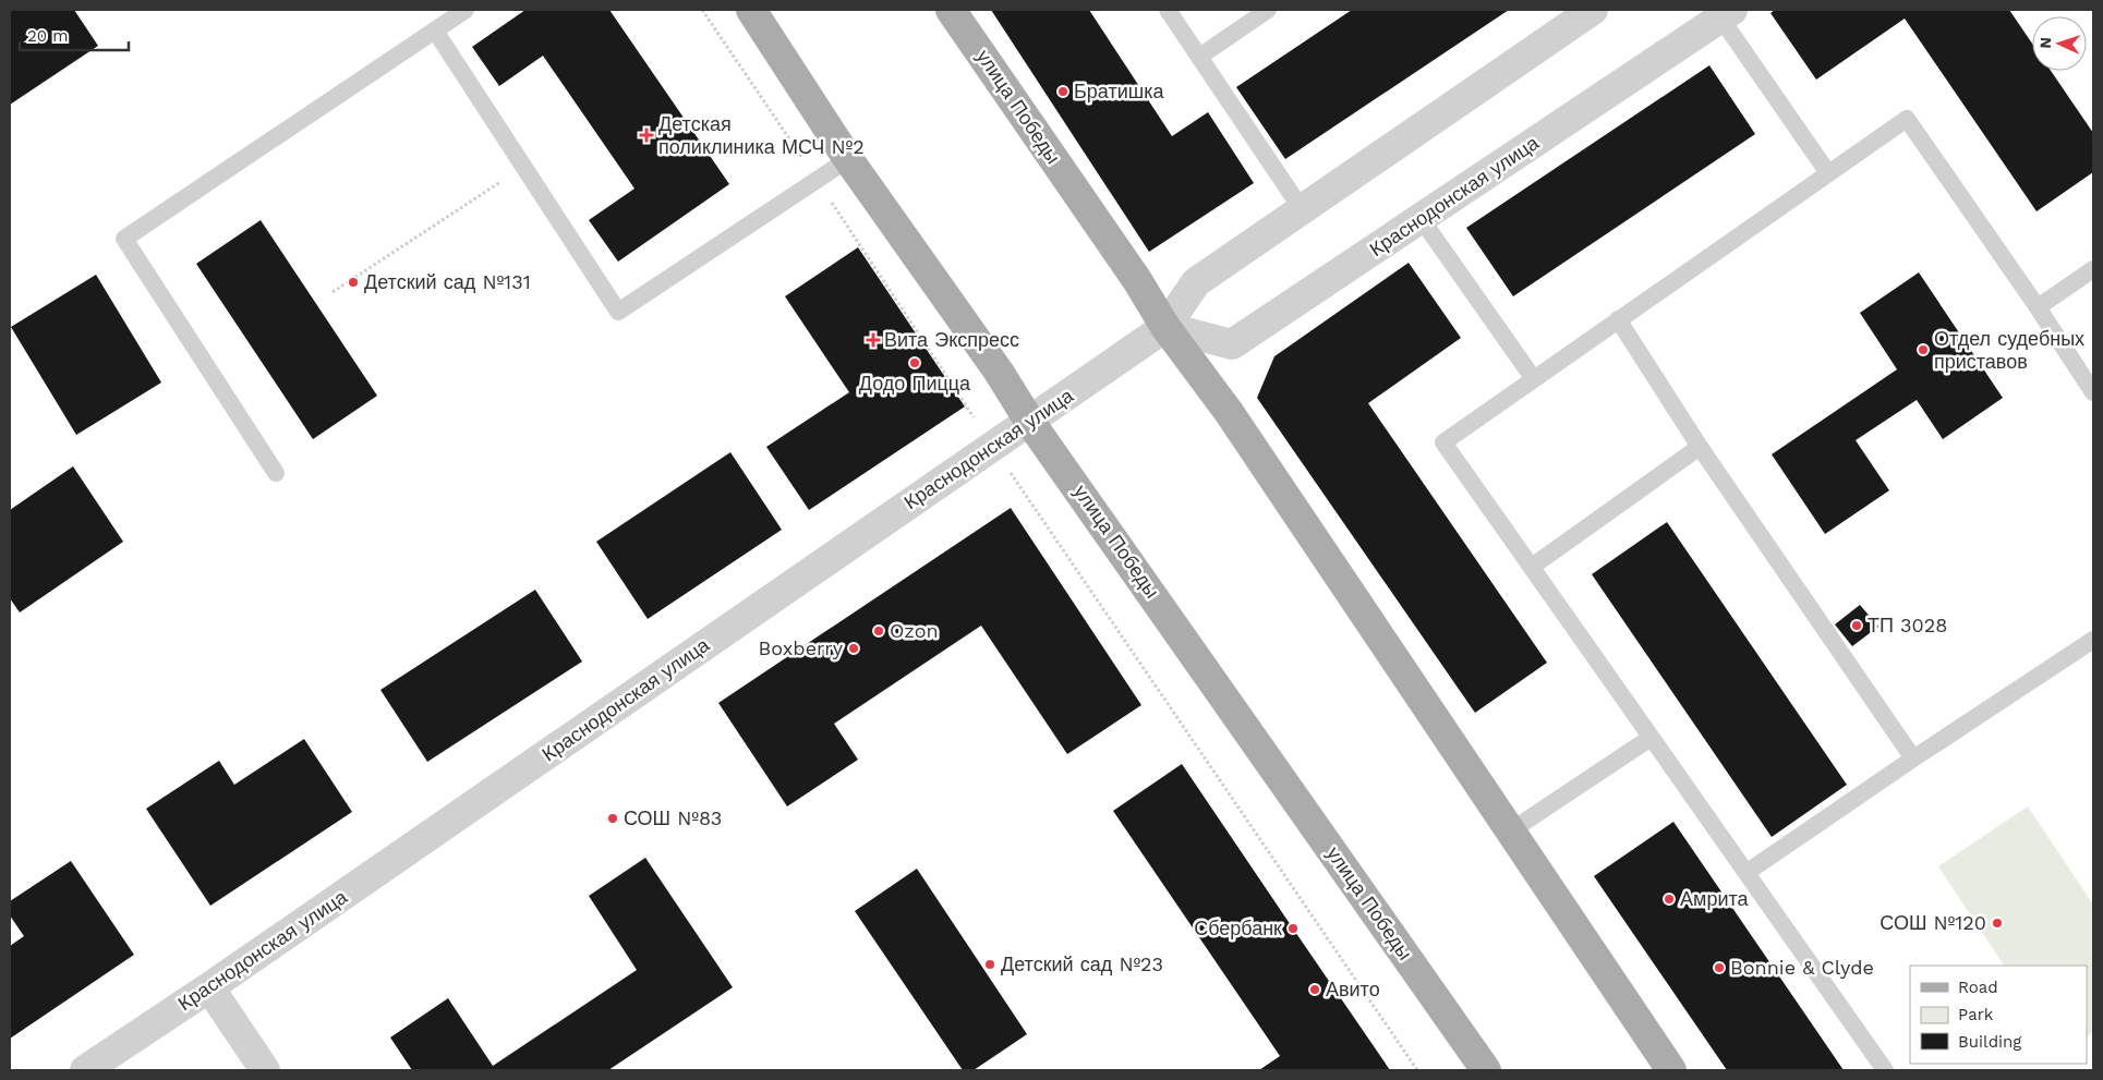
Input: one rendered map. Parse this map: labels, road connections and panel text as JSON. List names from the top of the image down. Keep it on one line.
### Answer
{"streets":{"main road":["улица Победы"],"street":["Краснодонская улица"]},"crossings":[["улица Победы","Краснодонская улица"]],"places":{"other":["Братишка","Детский сад №131","Отдел судебных приставов","Додо Пицца","ТП 3028","Ozon","Boxberry","СОШ №83","Амрита","СОШ №120","Сбербанк","Детский сад №23","Bonnie & Clyde","Авито"],"health":["Детская поликлиника МСЧ №2","Вита Экспресс"]},"legend":["Road","Park","Building"],"scale_bar":"20 m","north":"left"}
